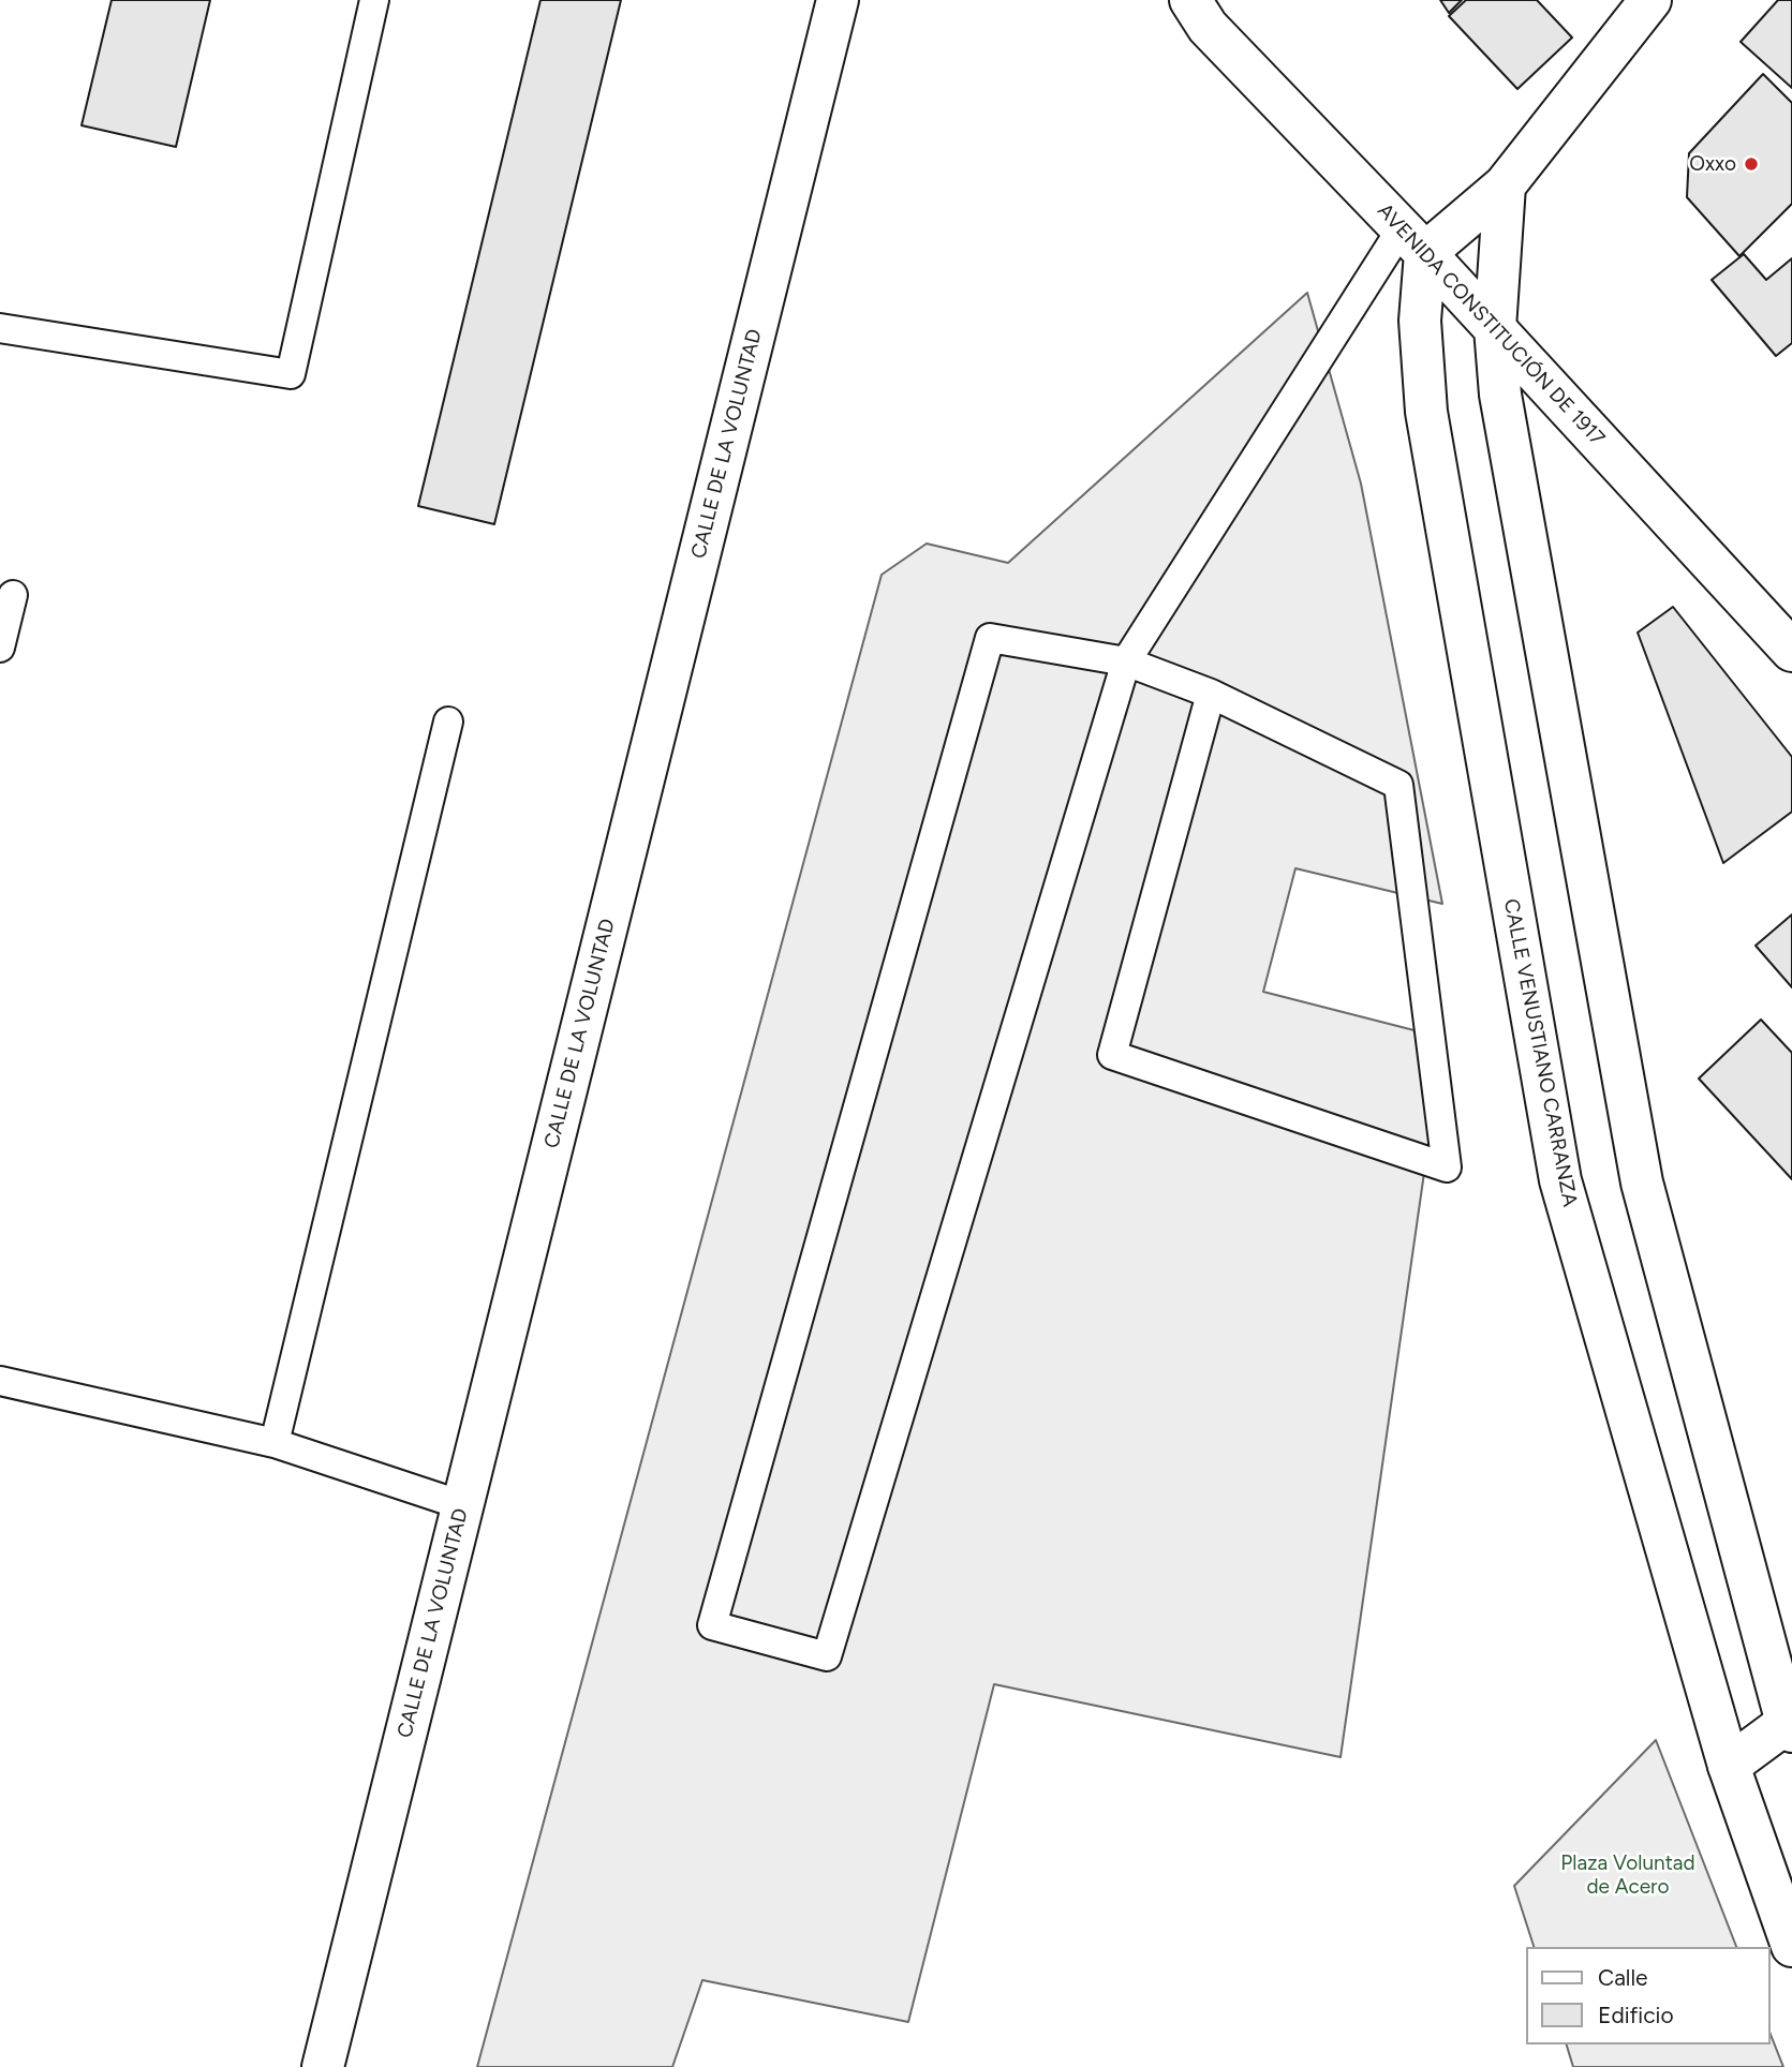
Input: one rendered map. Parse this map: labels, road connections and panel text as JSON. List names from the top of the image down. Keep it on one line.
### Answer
{"streets":{"main road":["AVENIDA CONSTITUCIÓN DE 1917","CALLE DE LA VOLUNTAD","CALLE VENUSTIANO CARRANZA"]},"crossings":[["AVENIDA CONSTITUCIÓN DE 1917","CALLE VENUSTIANO CARRANZA"]],"parks":["Plaza Voluntad de Acero"],"places":["Oxxo"],"legend":["Calle","Edificio"]}
